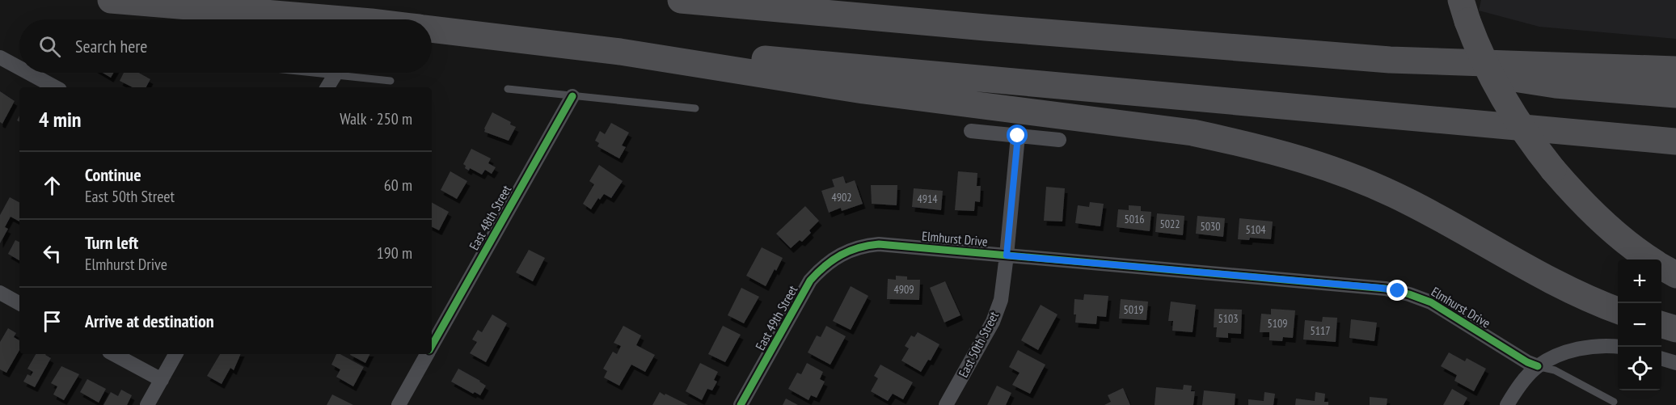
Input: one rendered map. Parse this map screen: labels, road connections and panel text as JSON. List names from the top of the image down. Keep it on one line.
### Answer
{"streets":{"street":["East 48th Street","Elmhurst Drive","East 49th Street","East 50th Street"]},"crossings":[["Elmhurst Drive","East 49th Street"],["Elmhurst Drive","East 50th Street"]],"house_numbers":["4902","4914","5016","5022","5030","5104","4909","5019","5103","5109","5117"],"page":{"search":"Search here","heading":["4 min","Walk · 250 m"],"list":[["Continue","East 50th Street","60 m"],["Turn left","Elmhurst Drive","190 m"],"Arrive at destination"],"map_buttons":["+","−"]}}
